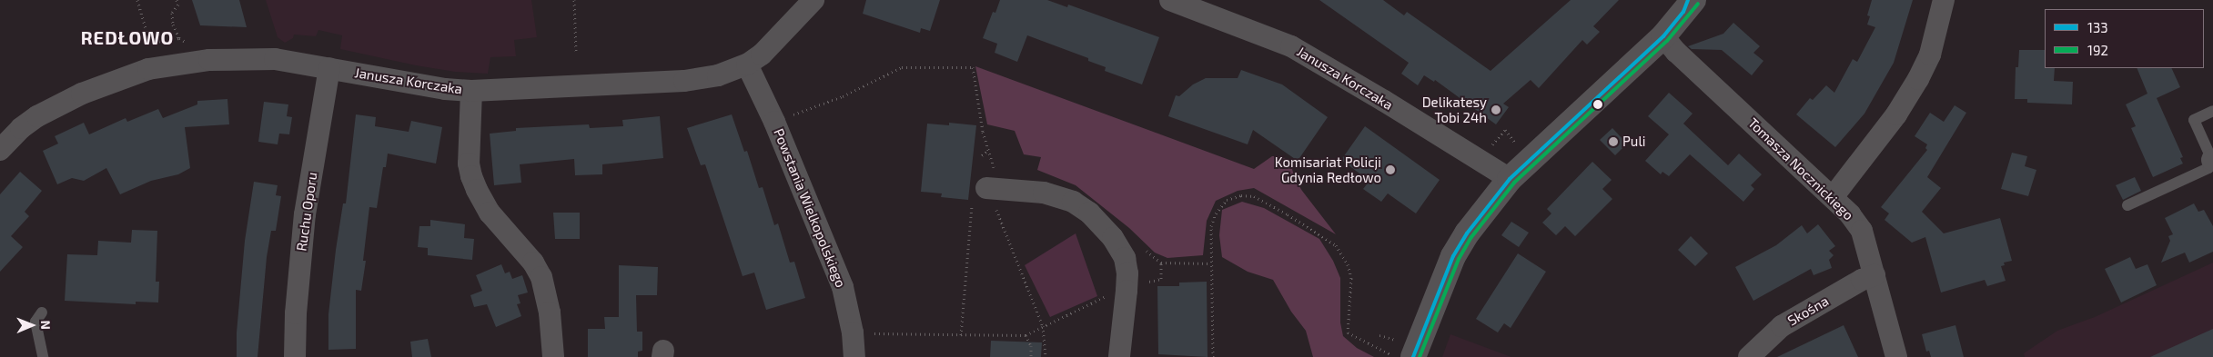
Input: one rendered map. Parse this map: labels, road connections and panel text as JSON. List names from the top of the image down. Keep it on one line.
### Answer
{"streets":{"street":["Janusza Korczaka","Tomasza Nocznickiego","Powstania Wielkopolskiego","Ruchu Oporu","Skośna"]},"crossings":[["Janusza Korczaka","Powstania Wielkopolskiego"],["Janusza Korczaka","Ruchu Oporu"],["Tomasza Nocznickiego","Skośna"]],"districts":["REDŁOWO"],"places":["Delikatesy Tobi 24h","Puli","Komisariat Policji Gdynia Redłowo"],"lines":["transit line 133","transit line 192"],"legend":["133","192"],"north":"right"}
